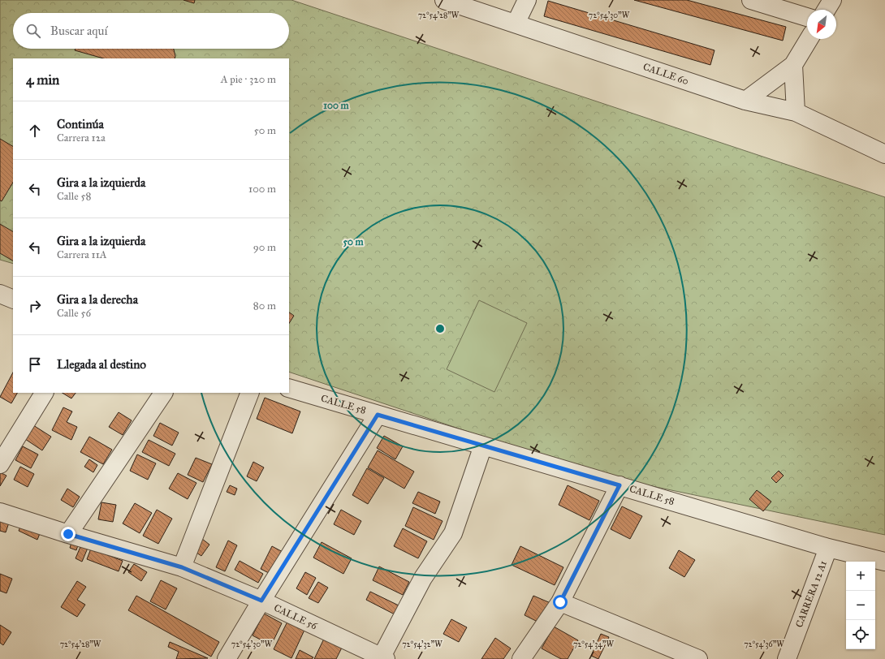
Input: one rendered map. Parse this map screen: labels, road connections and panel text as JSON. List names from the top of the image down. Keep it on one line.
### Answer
{"streets":{"street":["CALLE 60","CALLE 58","CARRERA 12 A1","CALLE 56"]},"crossings":[["CALLE 58","CARRERA 12 A1"]],"north":"bottom left","page":{"search":"Buscar aquí","heading":["4 min","A pie · 320 m"],"list":[["Continúa","Carrera 12a","50 m"],["Gira a la izquierda","Calle 58","100 m"],["Gira a la izquierda","Carrera 11A","90 m"],["Gira a la derecha","Calle 56","80 m"],"Llegada al destino"],"map_buttons":["+","−"]},"coordinates":["72°54'28\"W","72°54'30\"W","72°54'32\"W","72°54'34\"W","72°54'36\"W"],"rings":["100 m","50 m"]}
